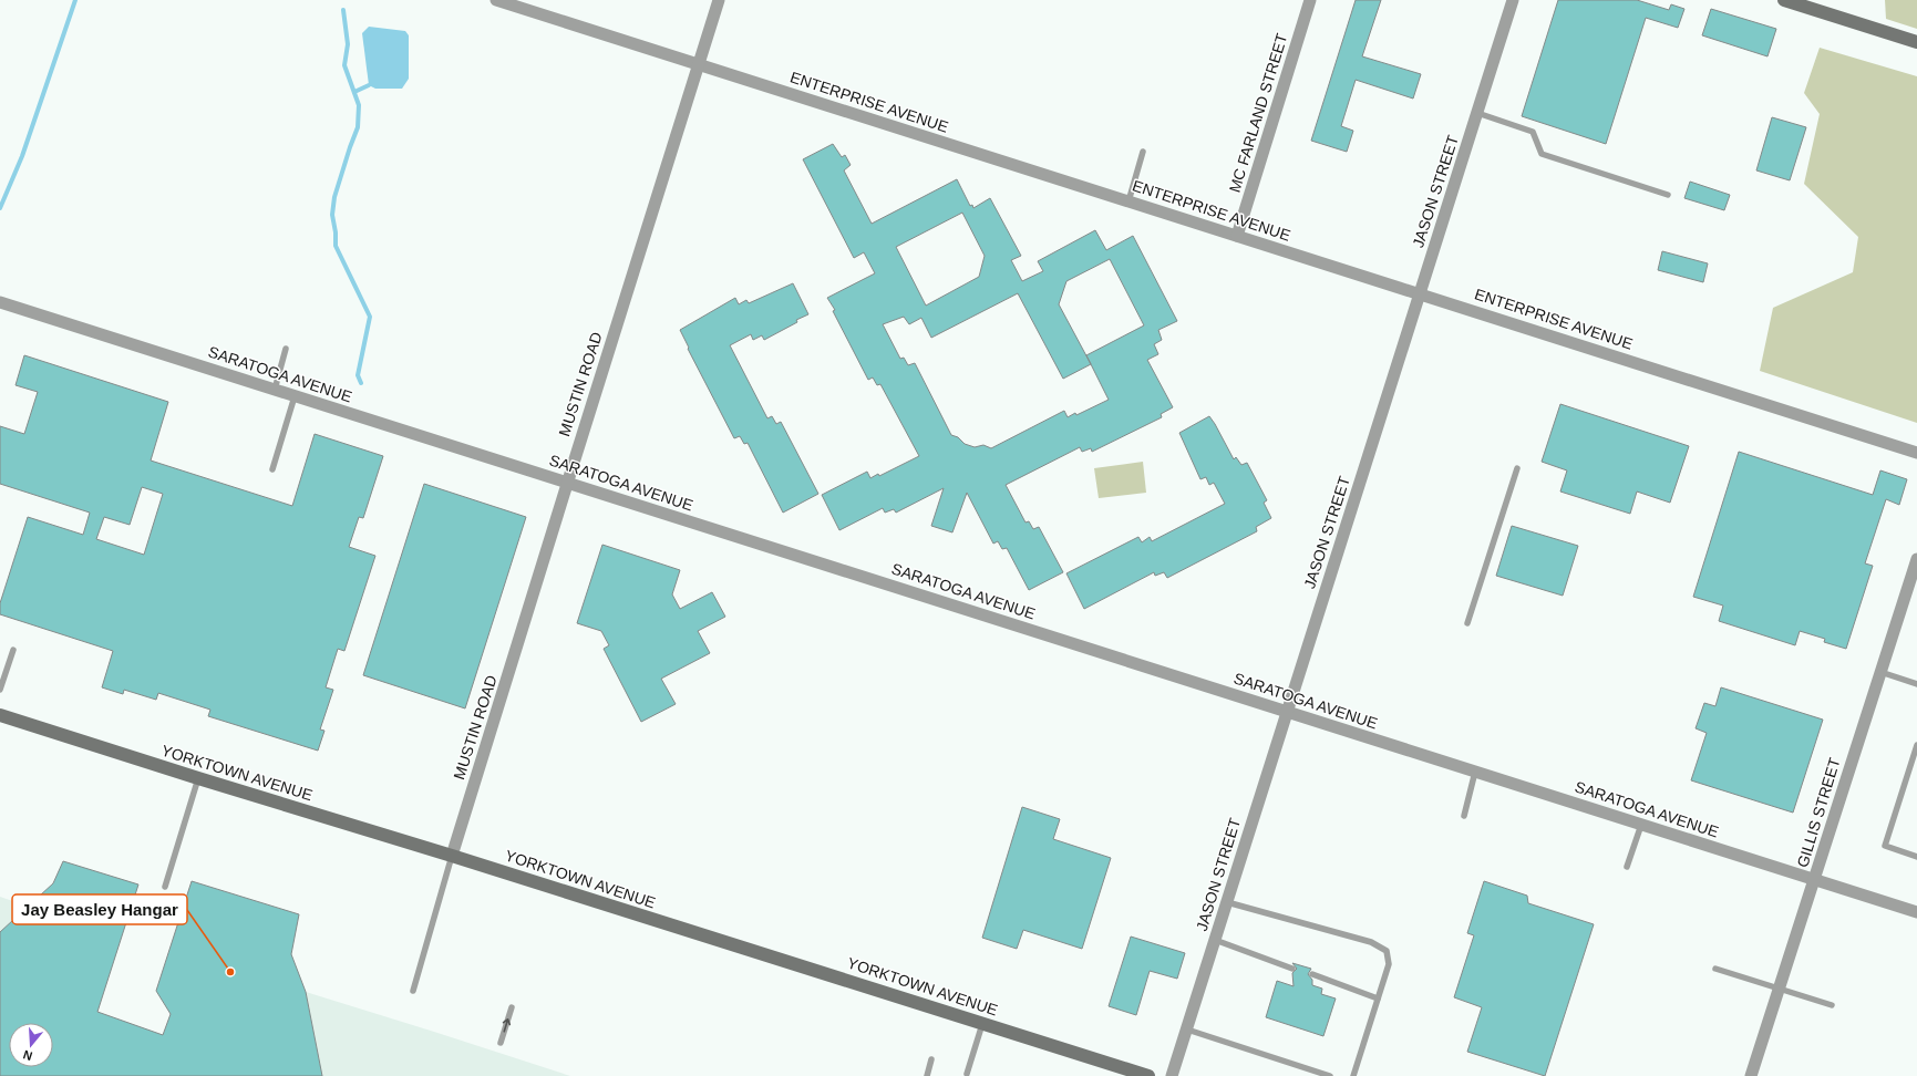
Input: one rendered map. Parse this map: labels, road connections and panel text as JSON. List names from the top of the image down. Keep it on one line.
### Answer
{"streets":{"main road":["YORKTOWN AVENUE"],"street":["ENTERPRISE AVENUE","MC FARLAND STREET","JASON STREET","SARATOGA AVENUE","MUSTIN ROAD","GILLIS STREET"]},"crossings":[["ENTERPRISE AVENUE","MC FARLAND STREET"],["ENTERPRISE AVENUE","JASON STREET"],["ENTERPRISE AVENUE","MUSTIN ROAD"],["JASON STREET","SARATOGA AVENUE"],["SARATOGA AVENUE","MUSTIN ROAD"],["SARATOGA AVENUE","GILLIS STREET"],["MUSTIN ROAD","YORKTOWN AVENUE"]],"places":["Jay Beasley Hangar"],"north":"bottom"}
